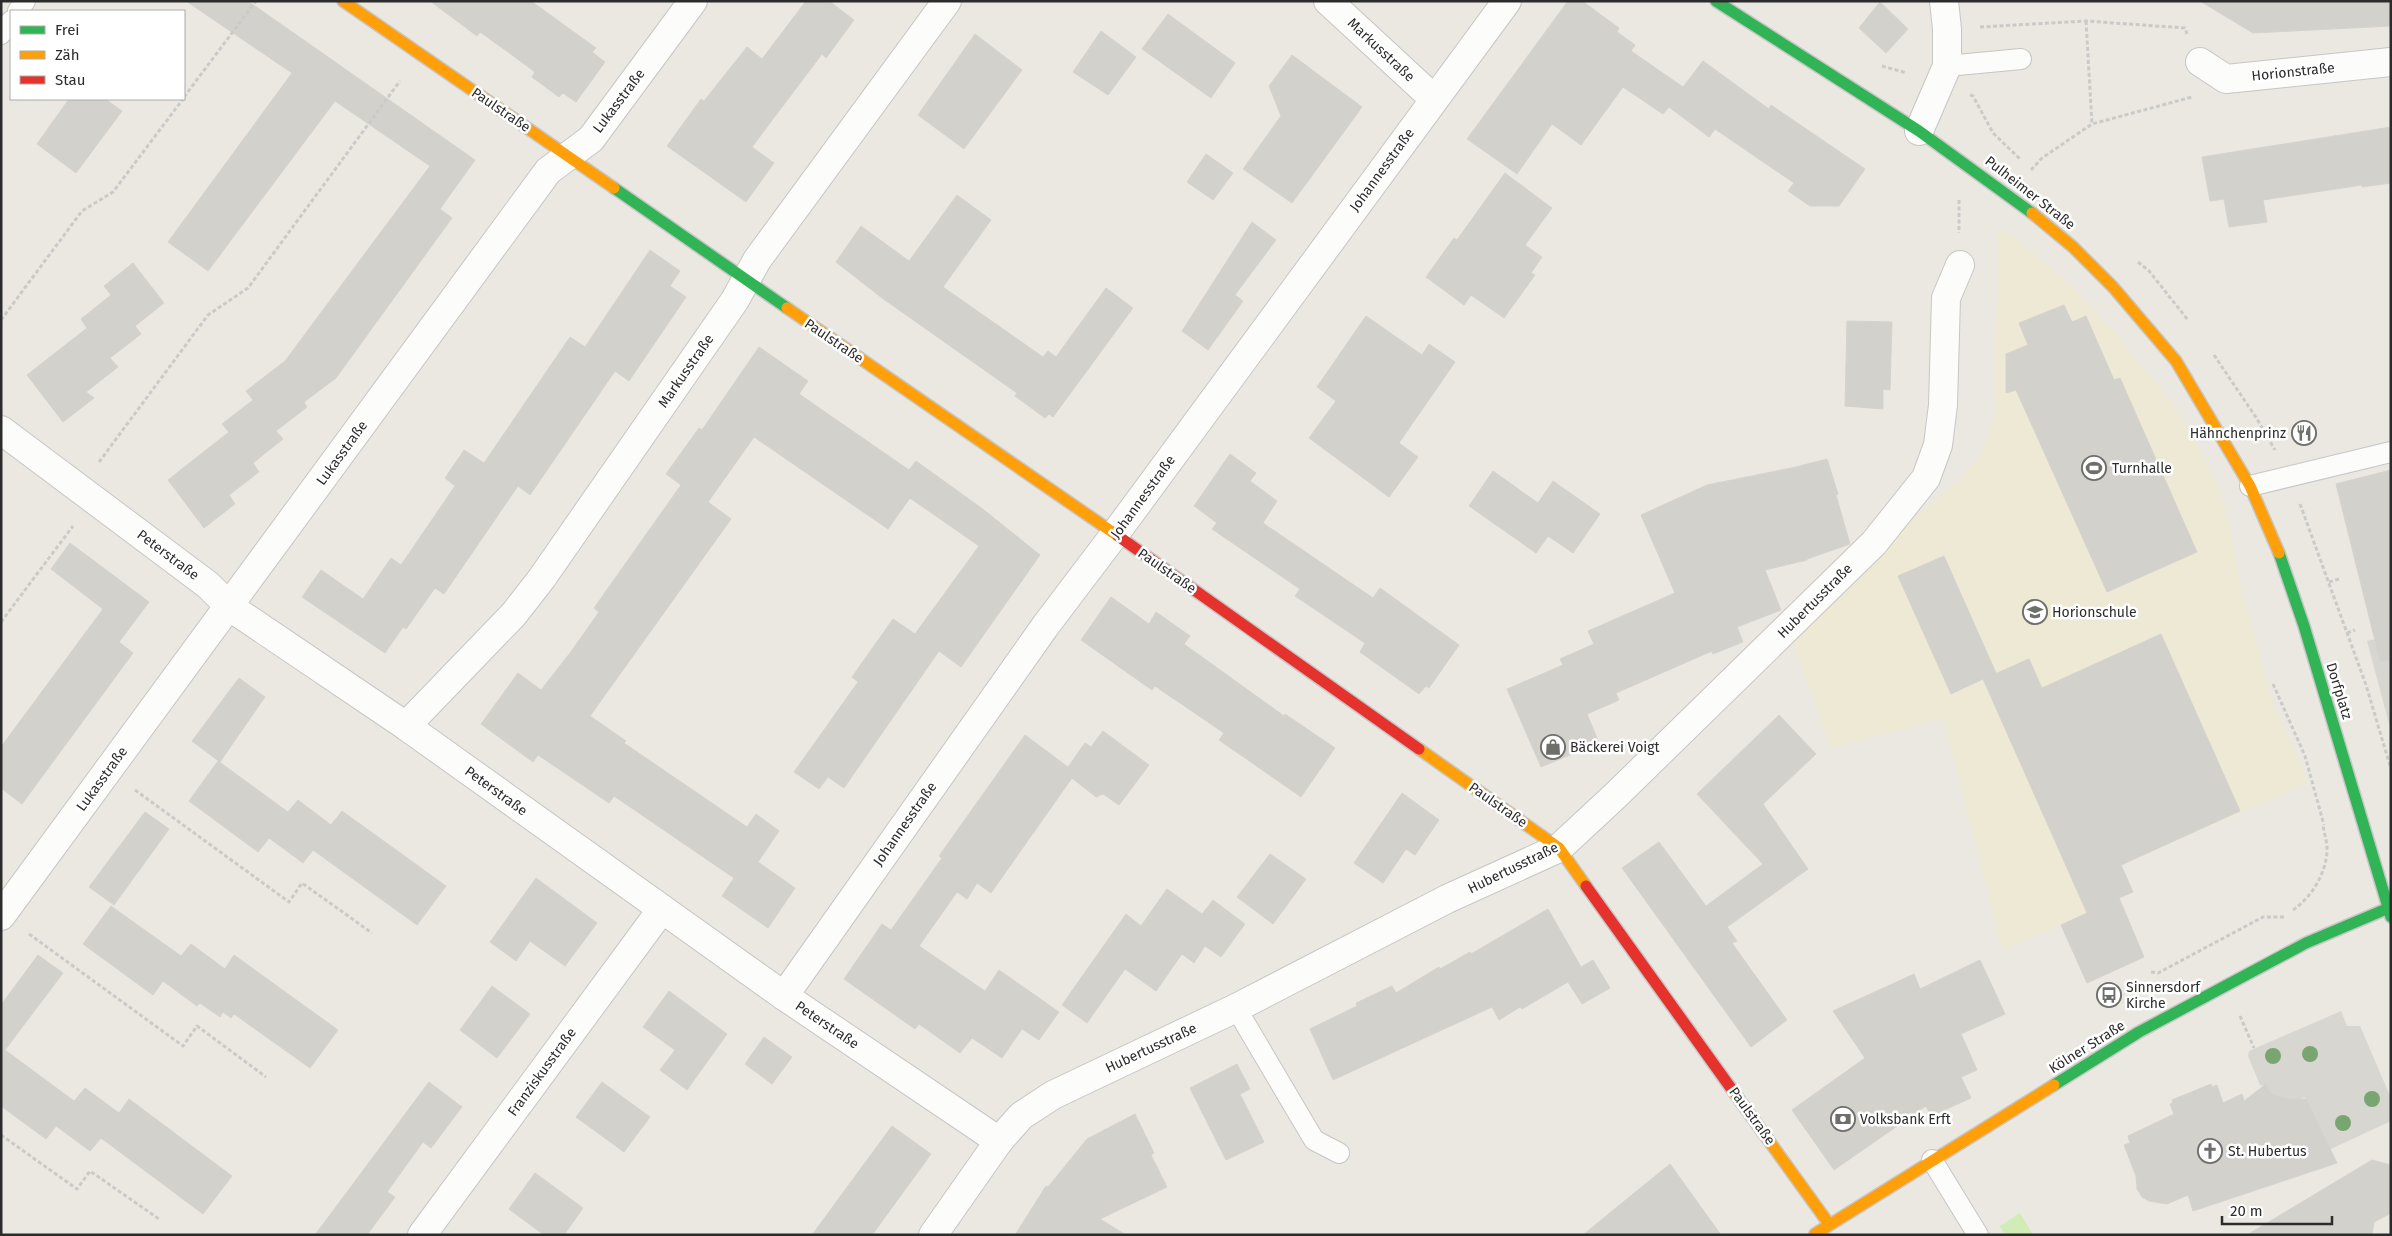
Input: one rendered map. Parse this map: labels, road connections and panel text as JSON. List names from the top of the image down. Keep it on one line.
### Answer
{"streets":{"street":["Markusstraße","Horionstraße","Lukasstraße","Paulstraße","Johannesstraße","Pulheimer Straße","Peterstraße","Hubertusstraße","Dorfplatz","Kölner Straße","Franziskusstraße"]},"crossings":[["Markusstraße","Paulstraße"],["Markusstraße","Johannesstraße"],["Markusstraße","Peterstraße"],["Lukasstraße","Paulstraße"],["Lukasstraße","Peterstraße"],["Paulstraße","Johannesstraße"],["Paulstraße","Hubertusstraße"],["Paulstraße","Kölner Straße"],["Johannesstraße","Peterstraße"],["Pulheimer Straße","Dorfplatz"],["Peterstraße","Hubertusstraße"],["Peterstraße","Franziskusstraße"],["Dorfplatz","Kölner Straße"]],"places":{"restaurant":["Hähnchenprinz"],"sports":["Turnhalle"],"school or university":["Horionschule"],"shop":["Bäckerei Voigt"],"bus stop":["Sinnersdorf Kirche"],"bank":["Volksbank Erft"],"church":["St. Hubertus"]},"legend":["Frei","Zäh","Stau"],"scale_bar":"20 m"}
